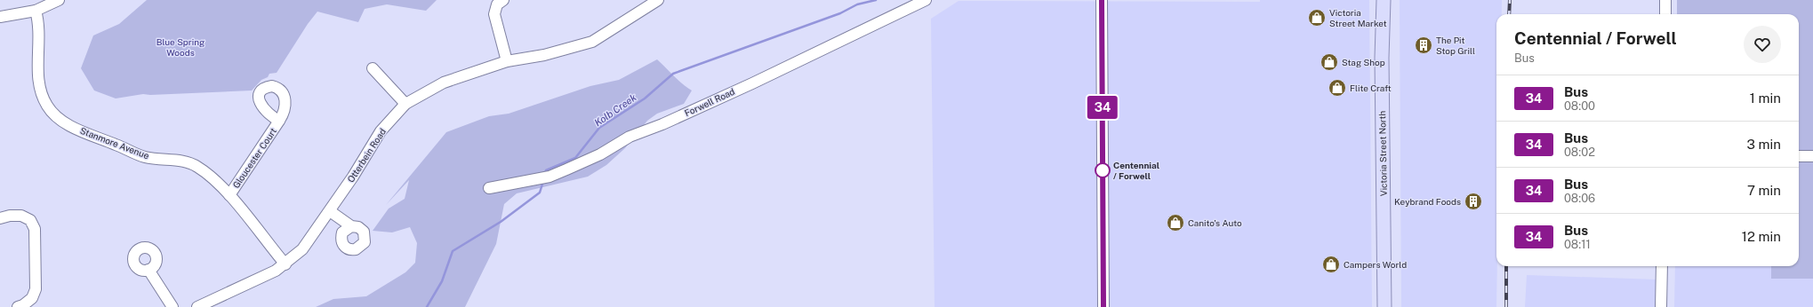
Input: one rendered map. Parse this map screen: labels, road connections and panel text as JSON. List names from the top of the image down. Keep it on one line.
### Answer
{"streets":{"main road":["Victoria Street North"],"street":["Forwell Road","Stanmore Avenue","Otterbein Road","Gloucester Court"]},"crossings":[["Stanmore Avenue","Otterbein Road"],["Stanmore Avenue","Gloucester Court"]],"water":["Kolb Creek"],"parks":["Blue Spring Woods"],"places":{"shop":["Victoria Street Market","Stag Shop","Flite Craft","Canito's Auto","Campers World"],"building":["The Pit Stop Grill","Keybrand Foods"],"other":["Centennial / Forwell"]},"lines":["bus line 34"],"page":{"on_map":"34","heading":["Centennial / Forwell","Bus"],"list":[{"mark":"34","name":"Bus","note":"08:00","value":"1 min"},{"mark":"34","name":"Bus","note":"08:02","value":"3 min"},{"mark":"34","name":"Bus","note":"08:06","value":"7 min"},{"mark":"34","name":"Bus","note":"08:11","value":"12 min"}]}}
